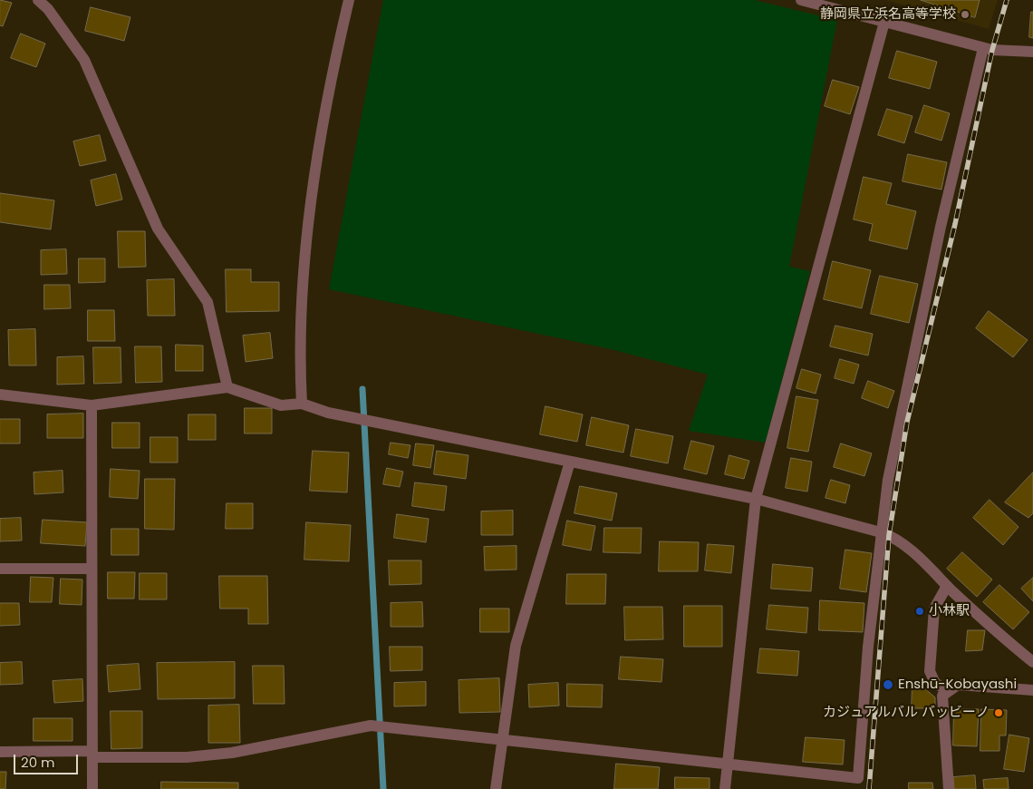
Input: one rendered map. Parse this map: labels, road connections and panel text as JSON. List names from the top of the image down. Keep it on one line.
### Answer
{"places":["静岡県立浜名高等学校","小林駅","Enshū-Kobayashi","カジュアルバル バッビーノ"],"scale_bar":"20 m"}
